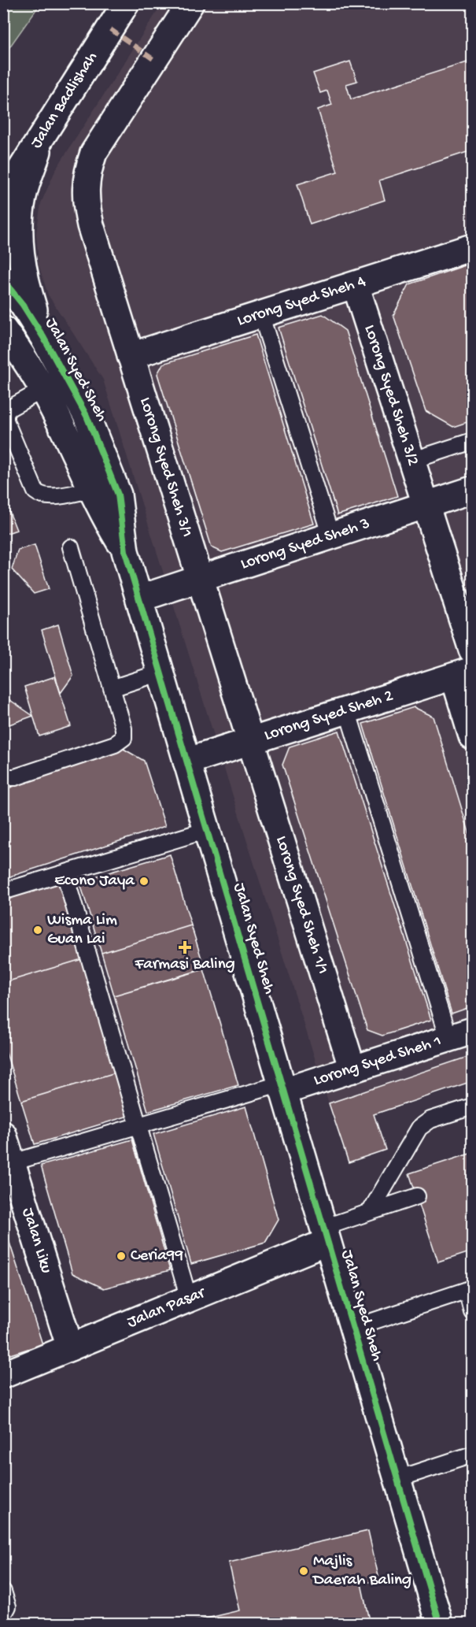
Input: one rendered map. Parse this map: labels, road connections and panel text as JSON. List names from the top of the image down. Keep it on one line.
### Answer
{"streets":{"street":["Jalan Badlishah","Lorong Syed Sheh 4","Jalan Syed Sheh","Lorong Syed Sheh 3/2","Lorong Syed Sheh 3/1","Lorong Syed Sheh 3","Lorong Syed Sheh 2","Lorong Syed Sheh 1/1","Lorong Syed Sheh 1","Jalan Liku","Jalan Pasar"]},"crossings":[["Lorong Syed Sheh 4","Lorong Syed Sheh 3/2"],["Lorong Syed Sheh 4","Lorong Syed Sheh 3/1"],["Jalan Syed Sheh","Lorong Syed Sheh 3"],["Jalan Syed Sheh","Lorong Syed Sheh 2"],["Jalan Syed Sheh","Lorong Syed Sheh 1"],["Jalan Syed Sheh","Jalan Pasar"],["Lorong Syed Sheh 3/2","Lorong Syed Sheh 3"],["Lorong Syed Sheh 3/1","Lorong Syed Sheh 3"],["Lorong Syed Sheh 3/1","Lorong Syed Sheh 2"],["Lorong Syed Sheh 3/1","Lorong Syed Sheh 1/1"],["Lorong Syed Sheh 2","Lorong Syed Sheh 1/1"],["Lorong Syed Sheh 1/1","Lorong Syed Sheh 1"],["Jalan Liku","Jalan Pasar"]],"places":{"other":["Econo Jaya","Wisma Lim Guan Lai","Ceria99","Majlis Daerah Baling"],"health":["Farmasi Baling"]}}
